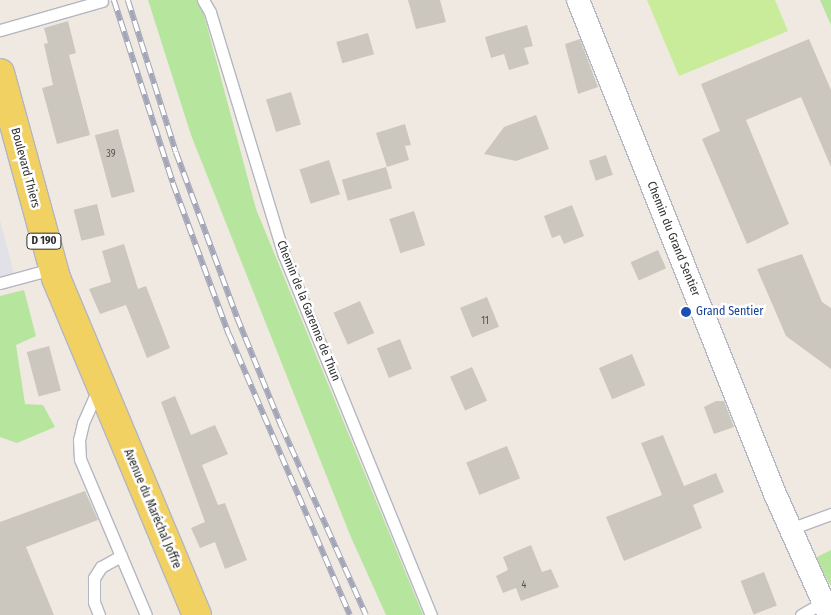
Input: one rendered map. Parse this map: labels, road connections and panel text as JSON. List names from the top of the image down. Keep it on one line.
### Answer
{"streets":{"main road":["Boulevard Thiers","D 190","Avenue du Maréchal Joffre"],"street":["Chemin du Grand Sentier"],"lane":["Chemin de la Garenne de Thun"]},"crossings":[["Boulevard Thiers","Avenue du Maréchal Joffre"]],"places":["Grand Sentier"],"house_numbers":["39","11","4"]}
